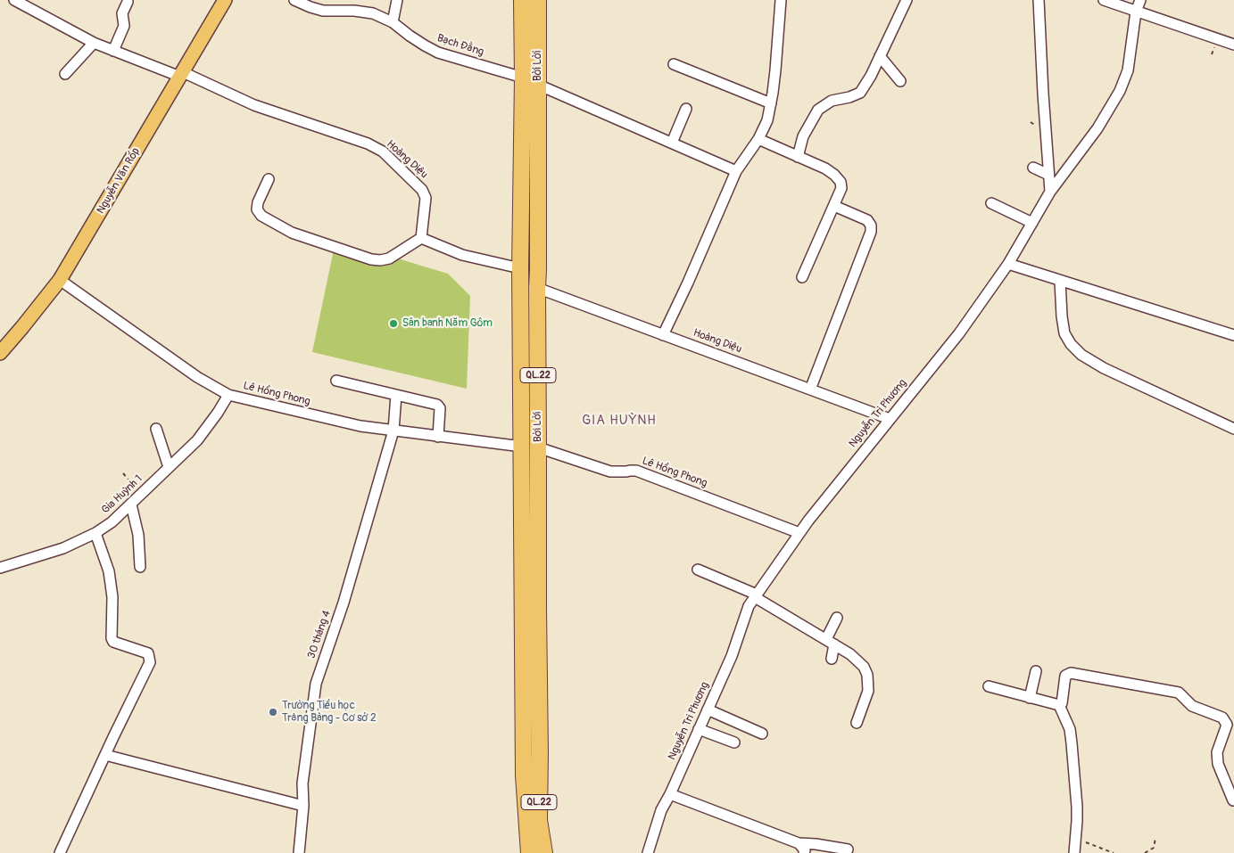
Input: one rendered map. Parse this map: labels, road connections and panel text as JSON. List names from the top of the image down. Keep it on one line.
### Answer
{"streets":{"highway":["Bời Lời","QL.22"],"main road":["Nguyễn Văn Rốp"],"street":["Bạch Đằng","Hoàng Diệu","Lê Hồng Phong","Nguyễn Tri Phương","Gia Huỳnh 1","30 tháng 4"]},"crossings":[["Bạch Đằng","Bời Lời"],["Bời Lời","Hoàng Diệu"],["Bời Lời","Lê Hồng Phong"],["Hoàng Diệu","Nguyễn Văn Rốp"],["Hoàng Diệu","Nguyễn Tri Phương"],["Nguyễn Văn Rốp","Lê Hồng Phong"],["Lê Hồng Phong","Nguyễn Tri Phương"],["Lê Hồng Phong","Gia Huỳnh 1"],["Lê Hồng Phong","30 tháng 4"]],"districts":["GIA HUỲNH"],"places":["Sân banh Năm Gôm","Trường Tiểu học Trảng Bàng - Cơ sở 2"]}
